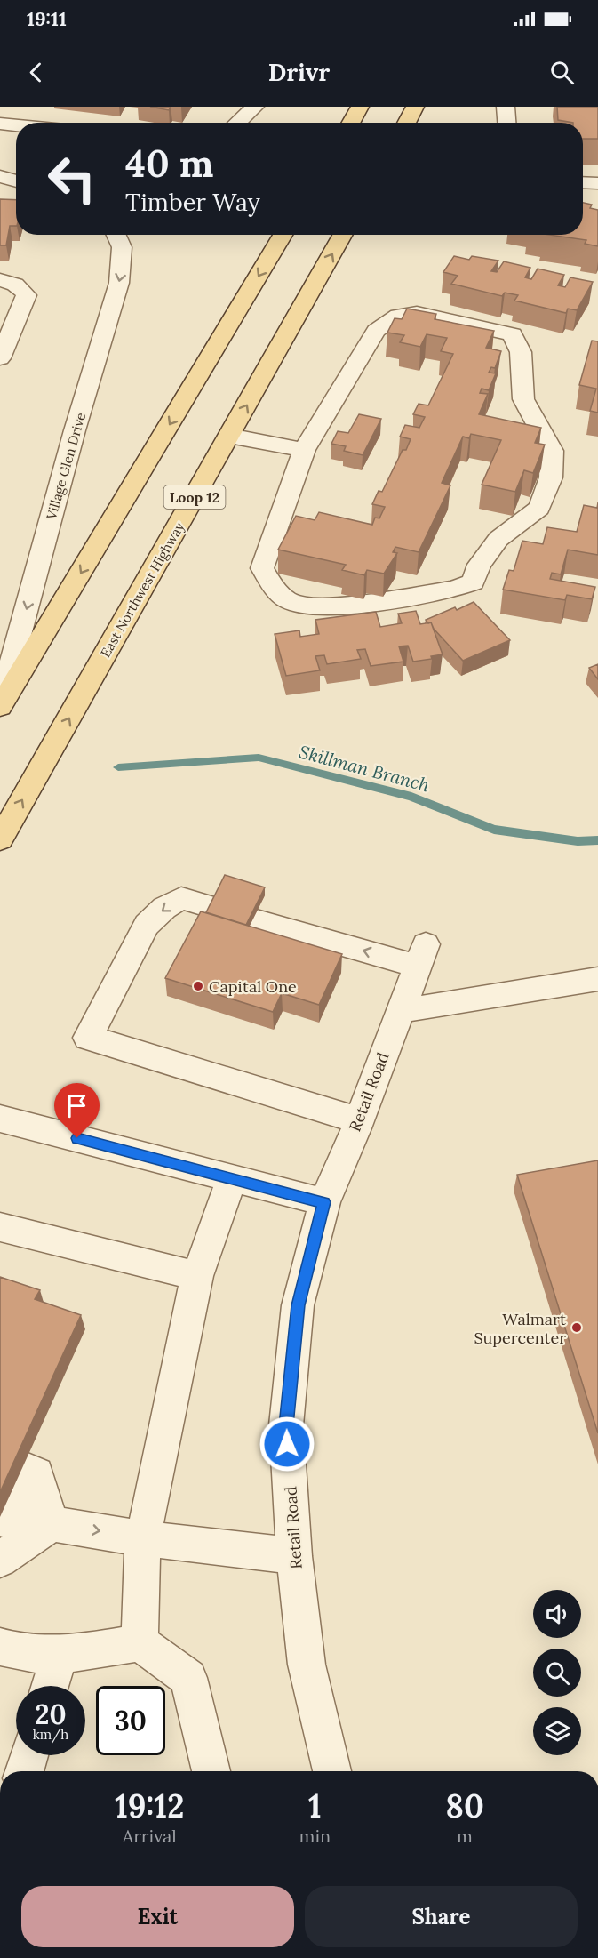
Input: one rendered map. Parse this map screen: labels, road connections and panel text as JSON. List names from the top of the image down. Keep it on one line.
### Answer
{"streets":{"main road":["Loop 12","East Northwest Highway"],"street":["Village Glen Drive","Retail Road"]},"one_way":["Village Glen Drive"],"water":["Skillman Branch"],"places":["Capital One","Walmart Supercenter"],"page":{"status":"19:11","header":"Drivr","turn":["40 m","Timber Way"],"speed":"20 km/h","limit":"30","eta":["19:12","Arrival","1","min","80","m"],"buttons":["Exit","Share"]}}
